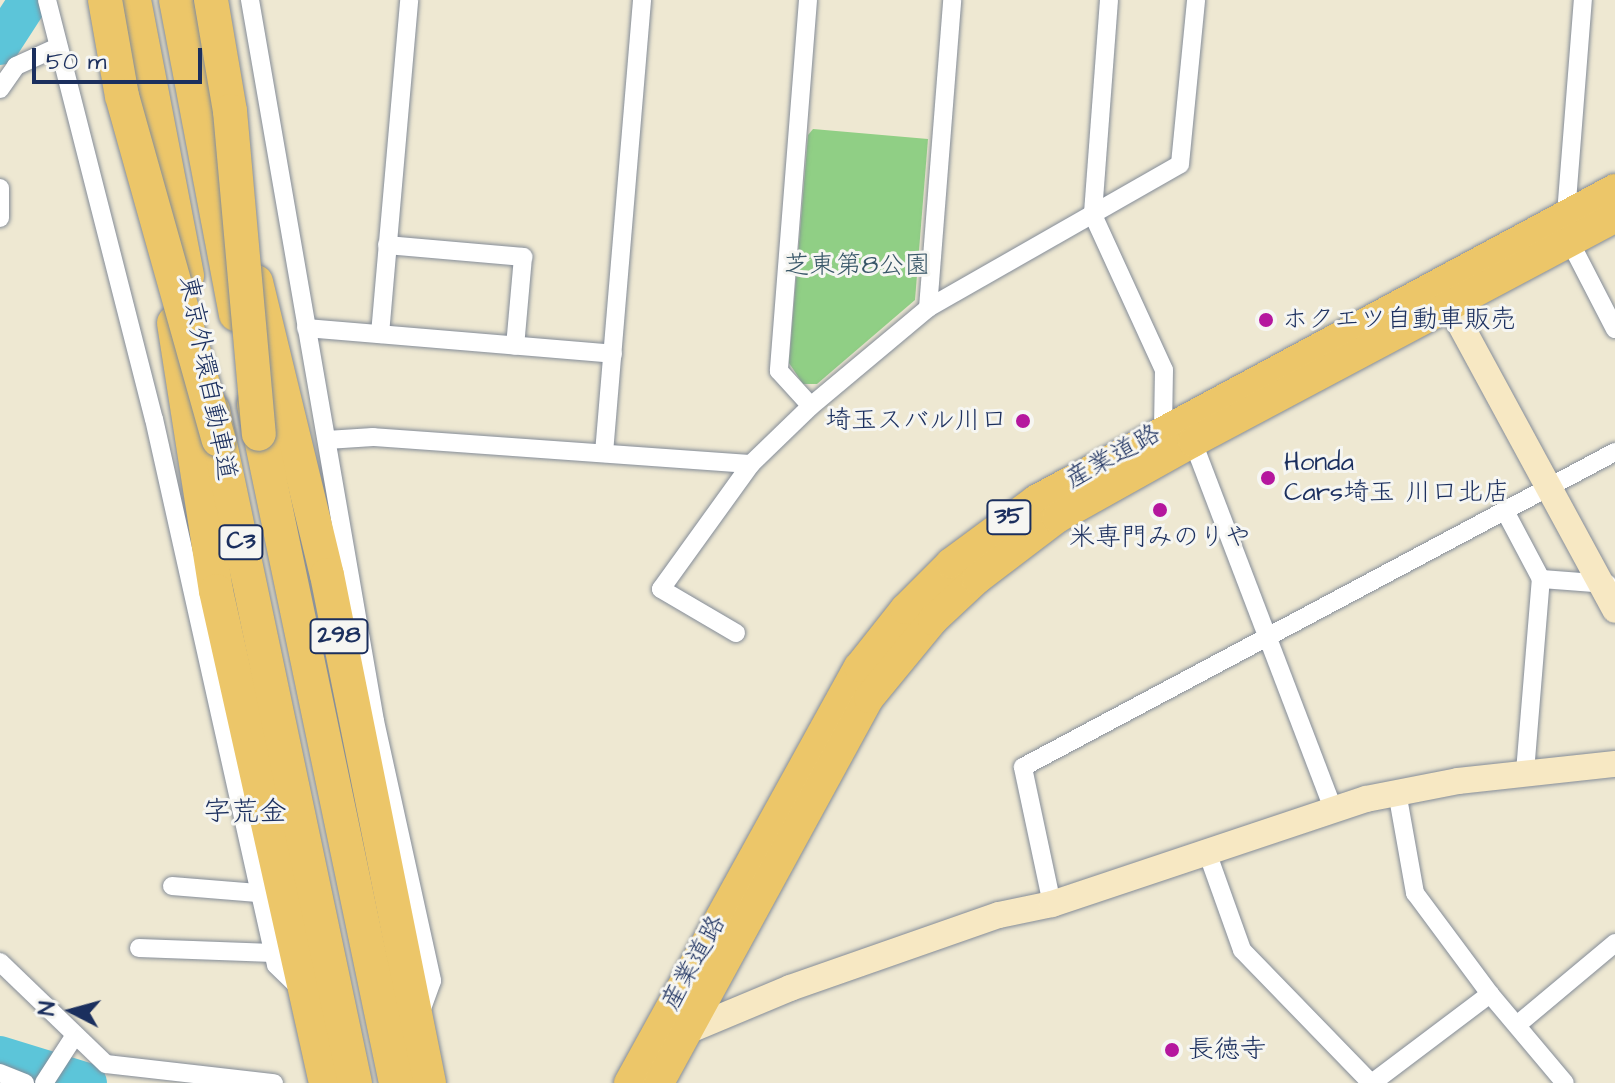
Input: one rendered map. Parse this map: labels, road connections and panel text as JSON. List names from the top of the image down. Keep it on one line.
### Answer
{"streets":{"highway":["東京外環自動車道","C3","298"],"main road":["産業道路","35"]},"districts":["字荒金"],"parks":["芝東第8公園"],"places":["ホクエツ自動車販売","埼玉スバル川口","Honda Cars埼玉 川口北店","米専門みのりや","長徳寺"],"scale_bar":"50 m","north":"left"}
